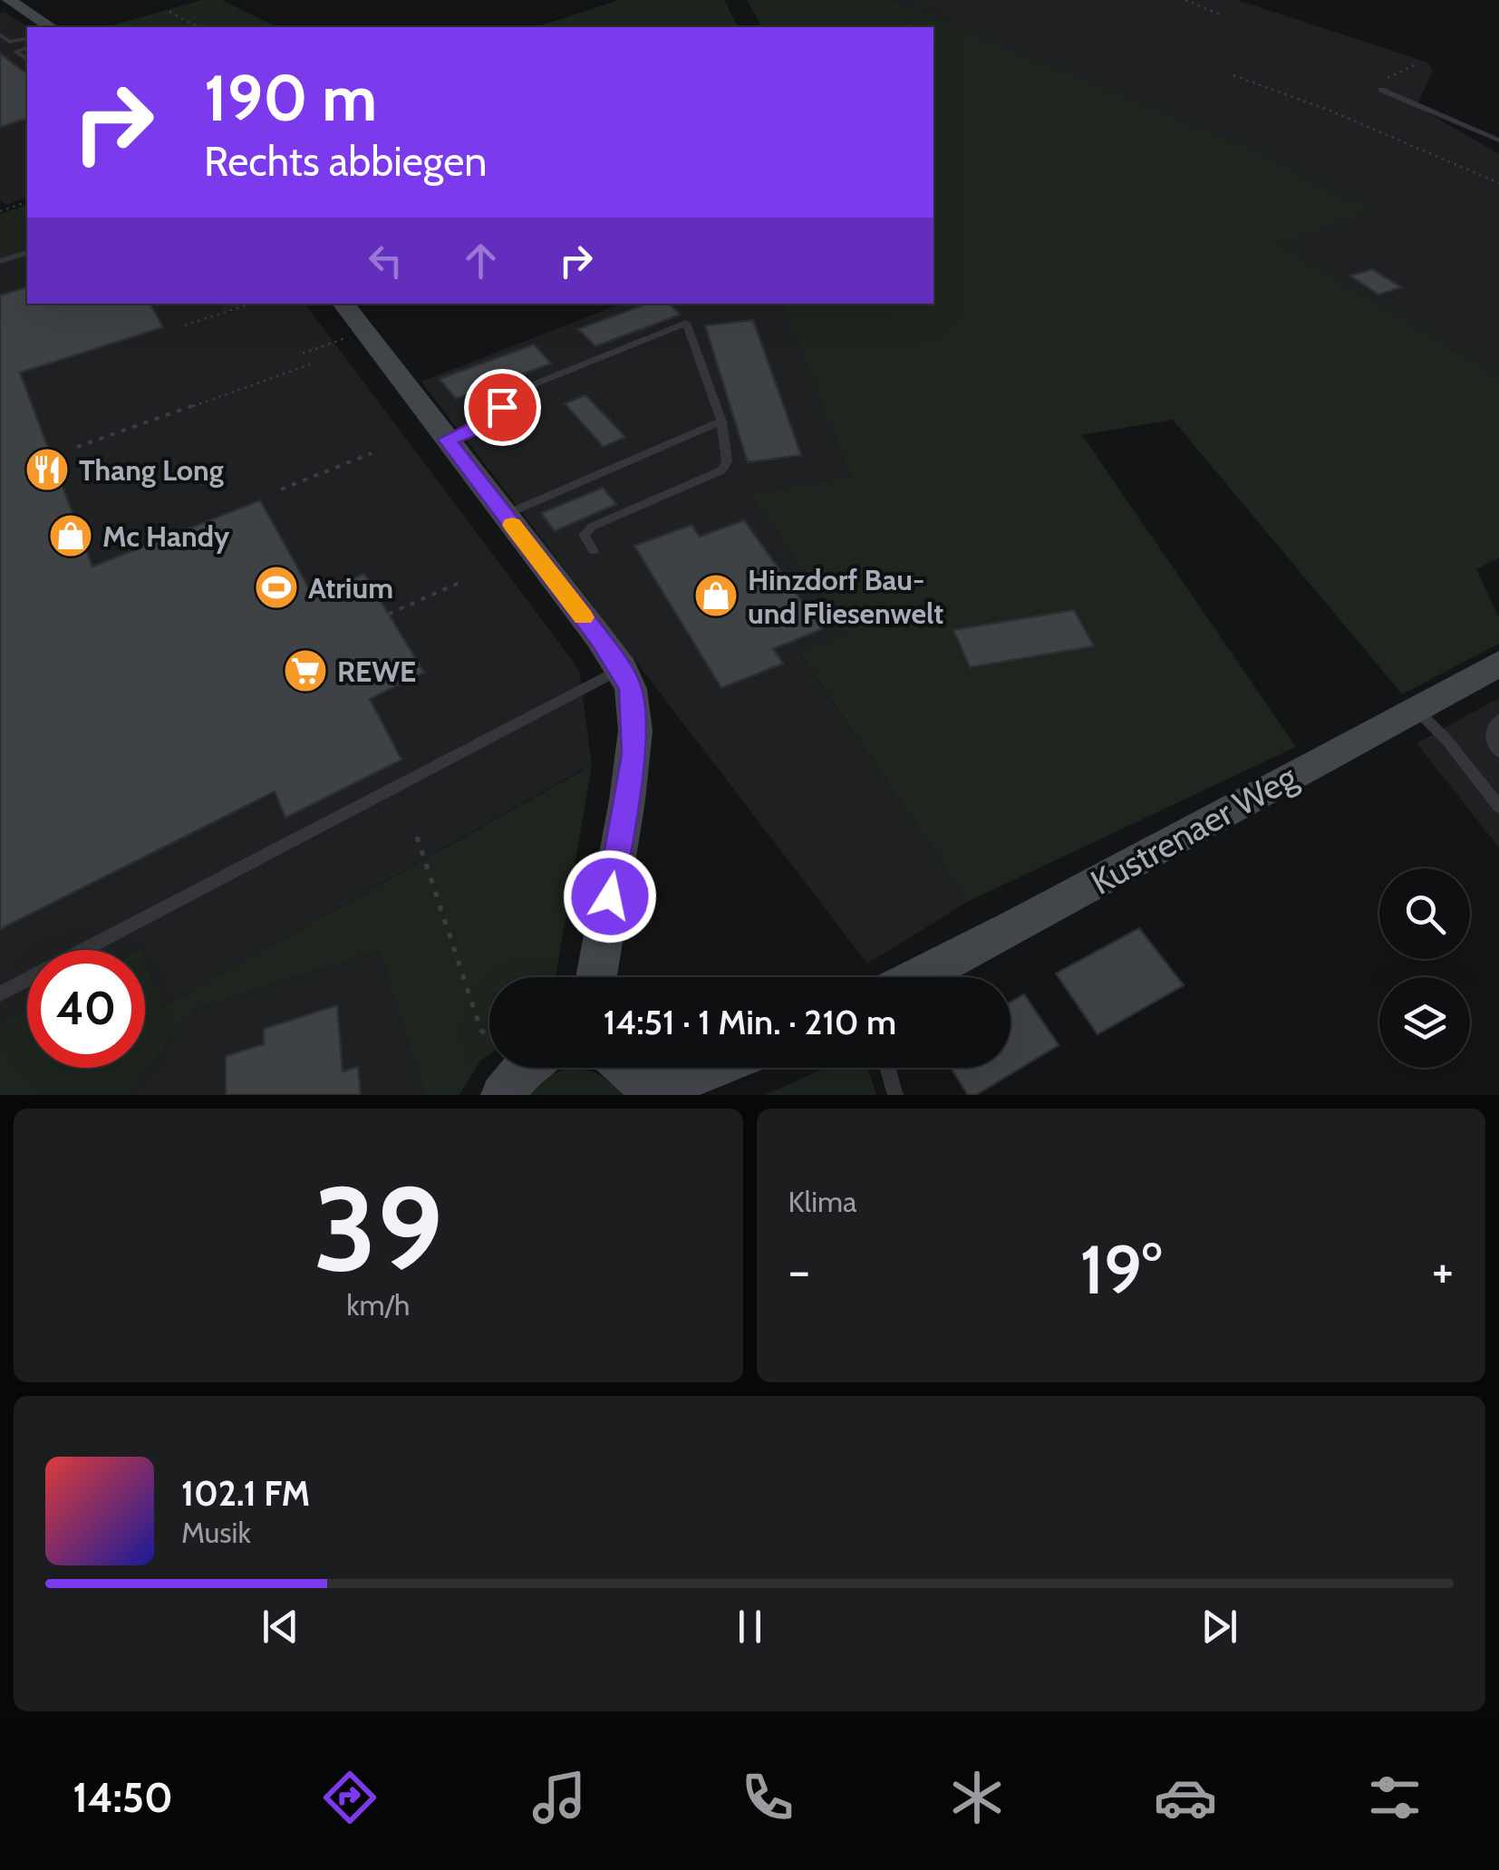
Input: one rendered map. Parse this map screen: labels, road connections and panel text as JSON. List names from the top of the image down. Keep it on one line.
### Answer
{"streets":{"street":["Kustrenaer Weg"]},"places":{"restaurant":["Thang Long"],"shop":["Mc Handy","Hinzdorf Bau- und Fliesenwelt"],"sports":["Atrium"],"supermarket":["REWE"]},"page":{"turn":["190 m","Rechts abbiegen"],"limit":"40","trip":"14:51 · 1 Min. · 210 m","tile":[["39","km/h"],"Klima"],"heat":["−","19°","+"],"song":["102.1 FM","Musik"],"tabs":"14:50"}}
